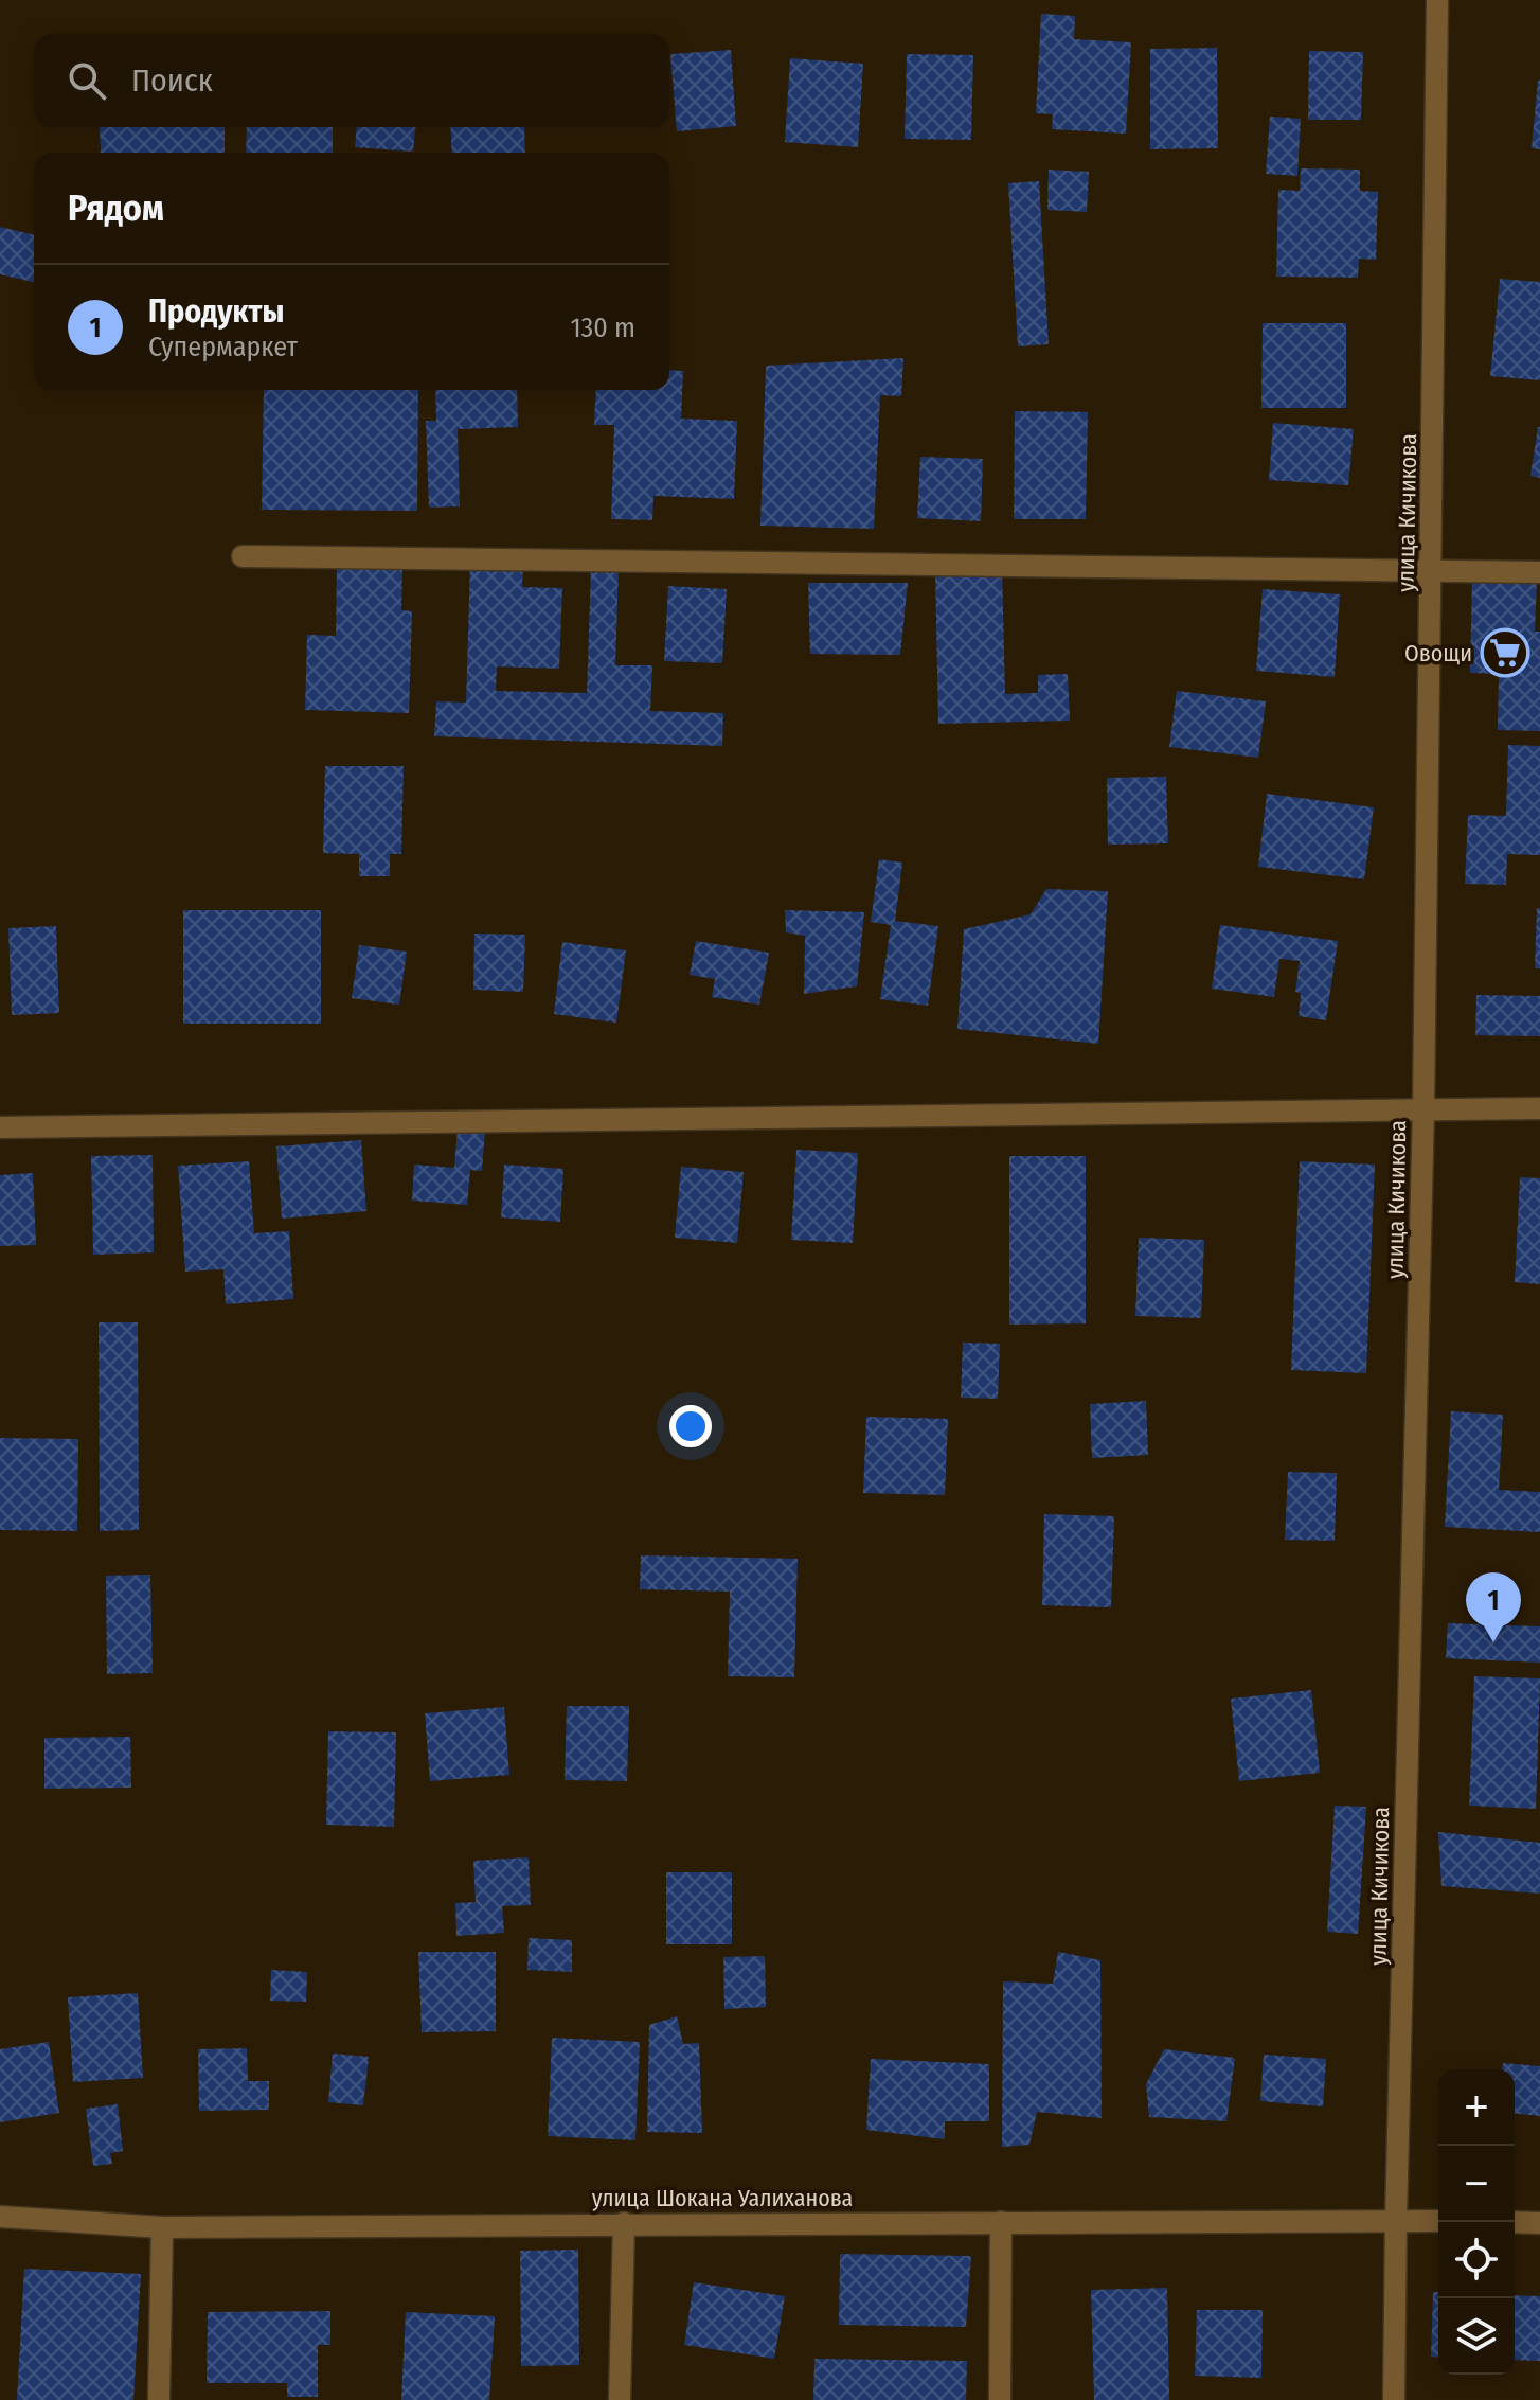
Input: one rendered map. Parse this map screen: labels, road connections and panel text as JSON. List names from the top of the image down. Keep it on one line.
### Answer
{"streets":{"street":["улица Кичикова","улица Шокана Уалиханова"]},"crossings":[["улица Кичикова","улица Шокана Уалиханова"]],"places":{"supermarket":["Овощи"]},"page":{"search":"Поиск","heading":"Рядом","list":[{"mark":"1","name":"Продукты","note":"Супермаркет","value":"130 m"}],"pins":"1","map_buttons":["+","−"]}}
